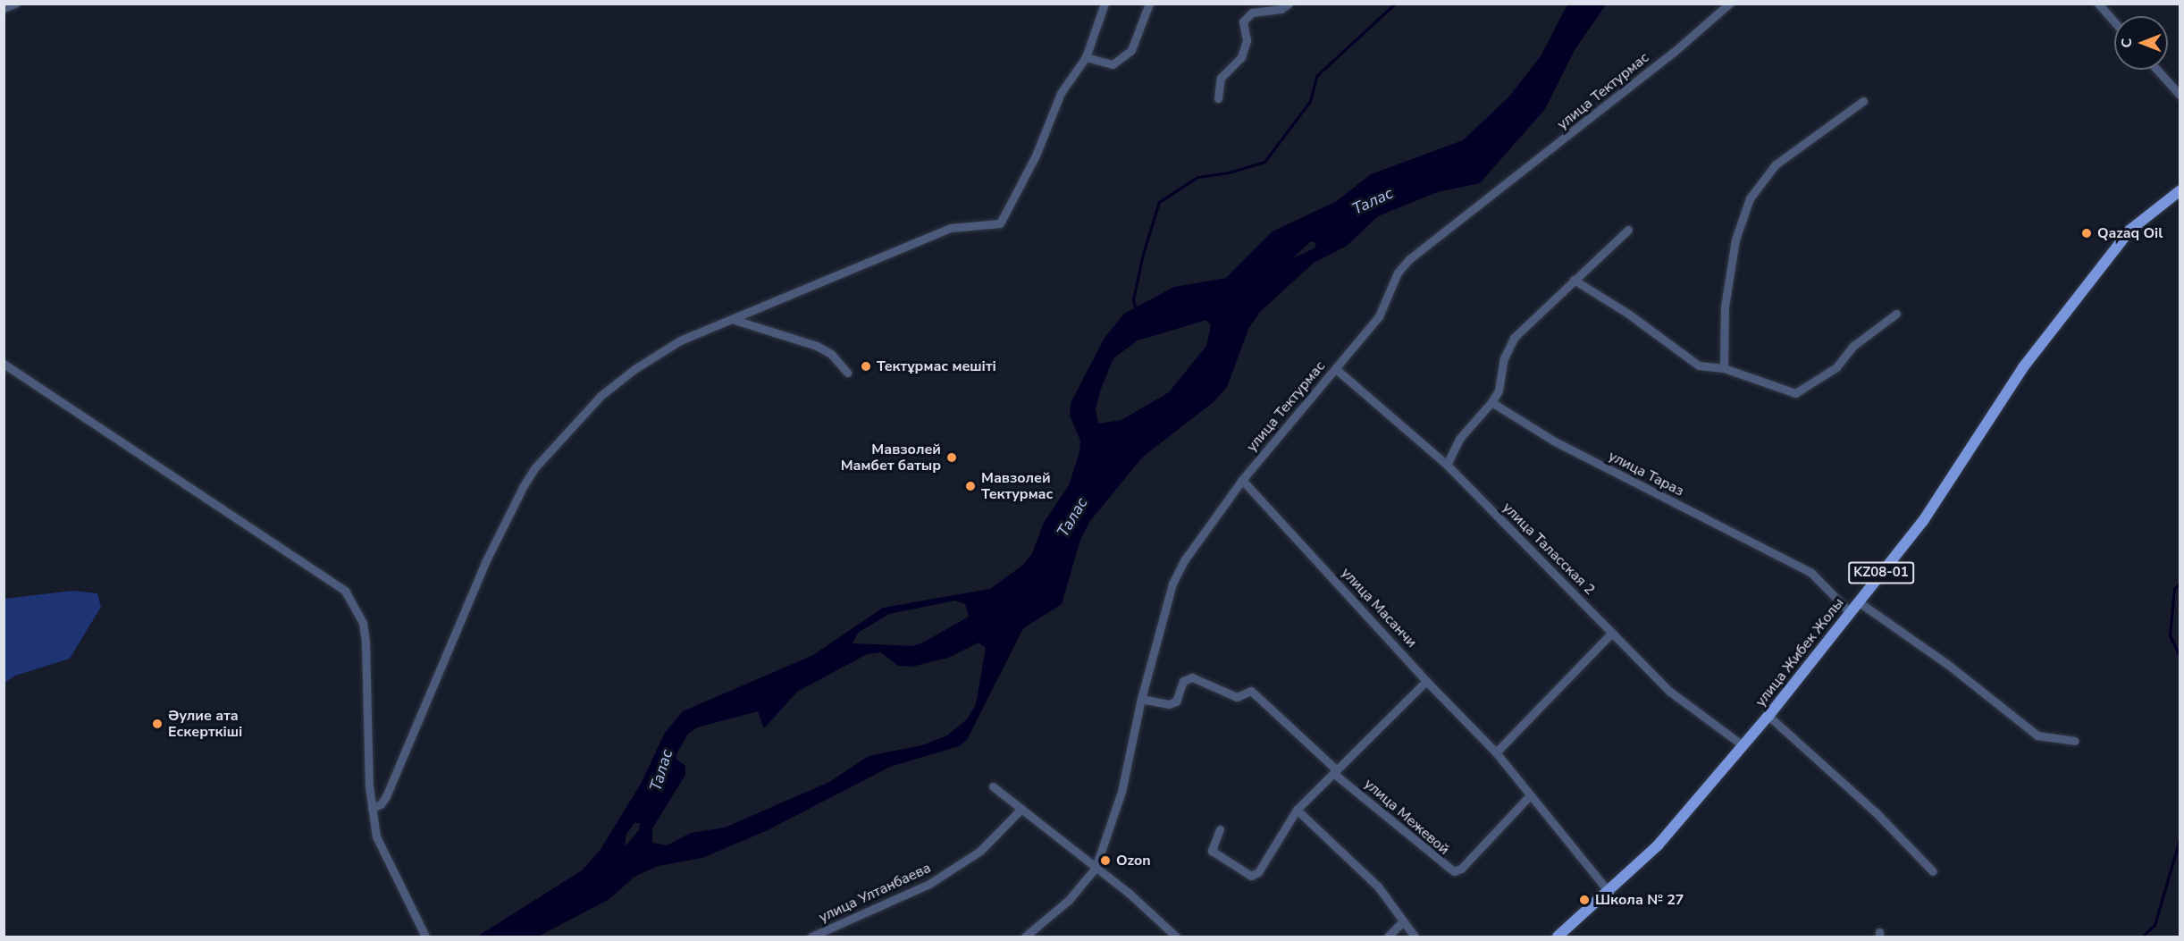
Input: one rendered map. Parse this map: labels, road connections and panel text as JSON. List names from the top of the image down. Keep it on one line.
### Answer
{"streets":{"main road":["KZ08-01","улица Жибек Жолы"],"street":["улица Тектурмас","улица Тараз","улица Таласская 2","улица Масанчи","улица Межевой","улица Ултанбаева"]},"crossings":[["улица Тектурмас","улица Таласская 2"],["улица Тектурмас","улица Масанчи"],["улица Тараз","улица Жибек Жолы"],["улица Таласская 2","улица Жибек Жолы"],["улица Масанчи","улица Жибек Жолы"],["улица Масанчи","улица Межевой"]],"water":["Талас"],"places":["Qazaq Oil","Тектұрмас мешіті","Мавзолей Мамбет батыр","Мавзолей Тектурмас","Әулие ата Ескерткіші","Ozon","Школа № 27"],"north":"left"}
